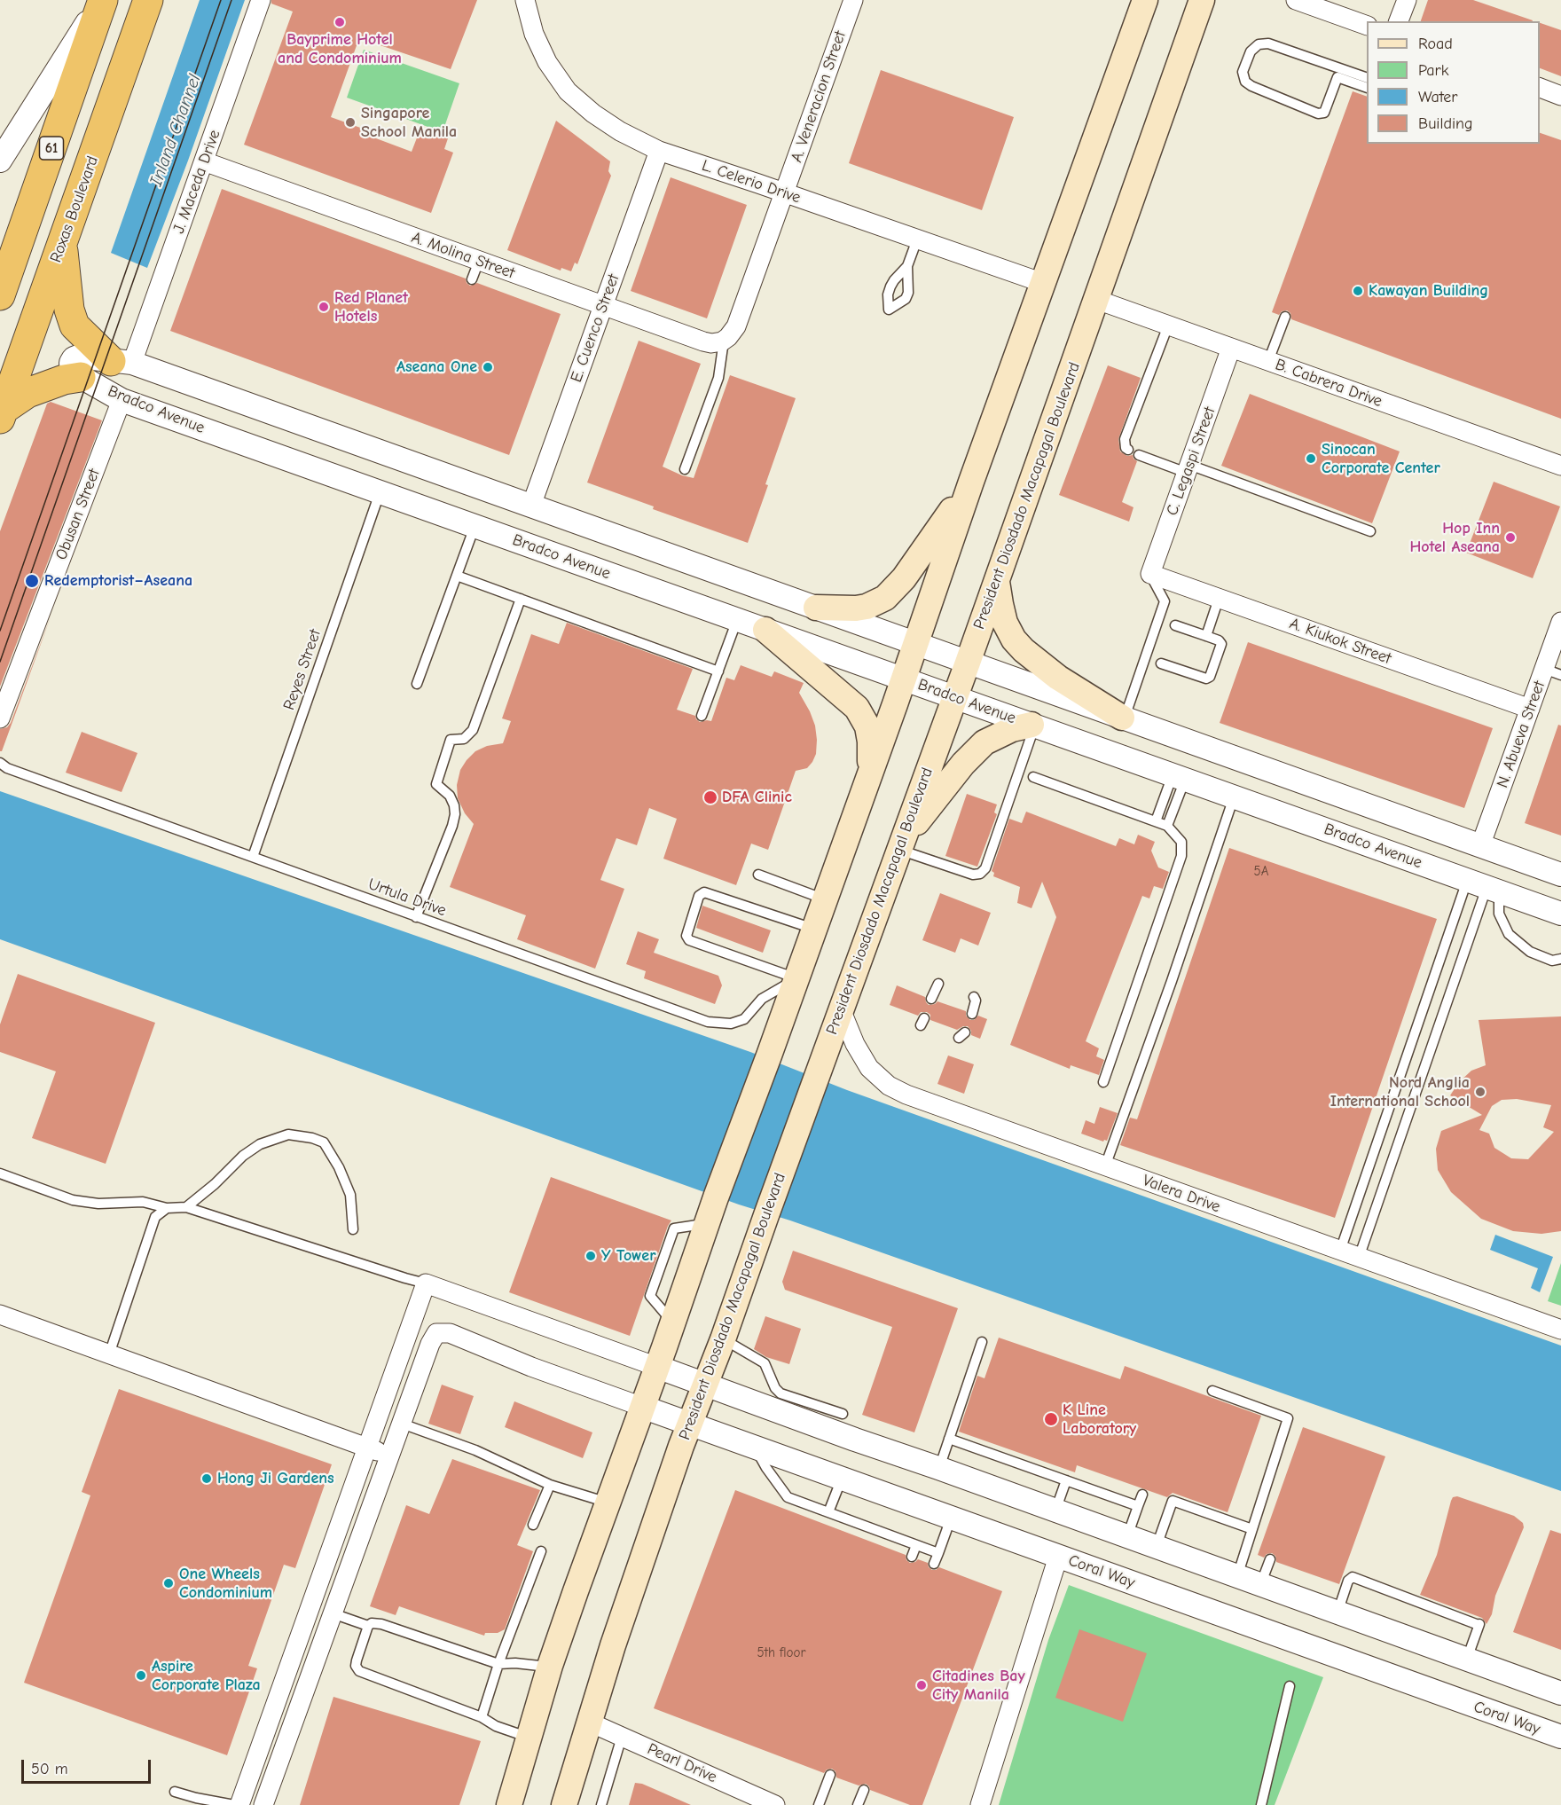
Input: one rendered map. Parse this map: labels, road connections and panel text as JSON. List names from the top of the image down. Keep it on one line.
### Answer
{"streets":{"highway":["61","Roxas Boulevard"],"main road":["President Diosdado Macapagal Boulevard"],"street":["A. Veneracion Street","J. Maceda Drive","L. Celerio Drive","A. Molina Street","E. Cuenco Street","B. Cabrera Drive","Bradco Avenue","C. Legaspi Street","Obusan Street","A. Kiukok Street","N. Abueva Street","Valera Drive","Coral Way","Pearl Drive"],"lane":["Reyes Street","Urtula Drive"]},"crossings":[["A. Veneracion Street","L. Celerio Drive"],["A. Veneracion Street","A. Molina Street"],["J. Maceda Drive","A. Molina Street"],["J. Maceda Drive","Bradco Avenue"],["L. Celerio Drive","E. Cuenco Street"],["A. Molina Street","E. Cuenco Street"],["E. Cuenco Street","Bradco Avenue"],["B. Cabrera Drive","C. Legaspi Street"],["B. Cabrera Drive","President Diosdado Macapagal Boulevard"],["Bradco Avenue","President Diosdado Macapagal Boulevard"],["Bradco Avenue","Obusan Street"],["Bradco Avenue","Reyes Street"],["Bradco Avenue","N. Abueva Street"],["C. Legaspi Street","A. Kiukok Street"],["President Diosdado Macapagal Boulevard","Valera Drive"],["President Diosdado Macapagal Boulevard","Coral Way"],["President Diosdado Macapagal Boulevard","Pearl Drive"],["A. Kiukok Street","N. Abueva Street"],["Reyes Street","Urtula Drive"]],"water":["Inland Channel"],"places":["Bayprime Hotel and Condominium","Singapore School Manila","Kawayan Building","Red Planet Hotels","Aseana One","Sinocan Corporate Center","Hop Inn Hotel Aseana","Redemptorist–Aseana","DFA Clinic","Nord Anglia International School","Y Tower","K Line Laboratory","Hong Ji Gardens","One Wheels Condominium","Aspire Corporate Plaza","Citadines Bay City Manila"],"house_numbers":["5A","5th floor"],"legend":["Road","Park","Water","Building"],"scale_bar":"50 m"}
